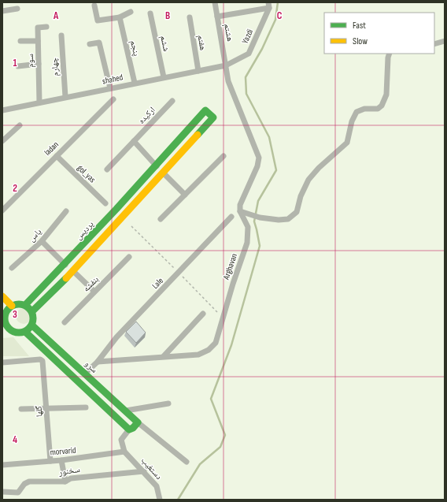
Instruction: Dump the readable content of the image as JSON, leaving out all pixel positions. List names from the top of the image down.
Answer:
{
  "streets": {
    "street": [
      "هشتم",
      "Yazdi",
      "هفتم",
      "ششم",
      "پنجم",
      "سوم",
      "چهارم",
      "shahed",
      "ارکیده",
      "ladan",
      "gol_yas",
      "پردیس",
      "یاس",
      "Arghavan",
      "Lale",
      "بنفشه",
      "سرو",
      "گلها",
      "morvarid",
      "دستغیب",
      "سخنور"
    ]
  },
  "crossings": [
    ["هشتم", "Yazdi"],
    ["هشتم", "shahed"],
    ["Yazdi", "shahed"],
    ["هفتم", "shahed"],
    ["ششم", "shahed"],
    ["پنجم", "shahed"],
    ["سوم", "shahed"],
    ["چهارم", "shahed"],
    ["ladan", "gol_yas"],
    ["پردیس", "سرو"],
    ["Arghavan", "Lale"],
    ["گلها", "morvarid"],
    ["morvarid", "دستغیب"],
    ["دستغیب", "سخنور"]
  ],
  "legend": ["Fast", "Slow"],
  "grid": {
    "columns": ["A", "B", "C"],
    "rows": [
      "1",
      "2",
      "3",
      "4"
    ]
  }
}
